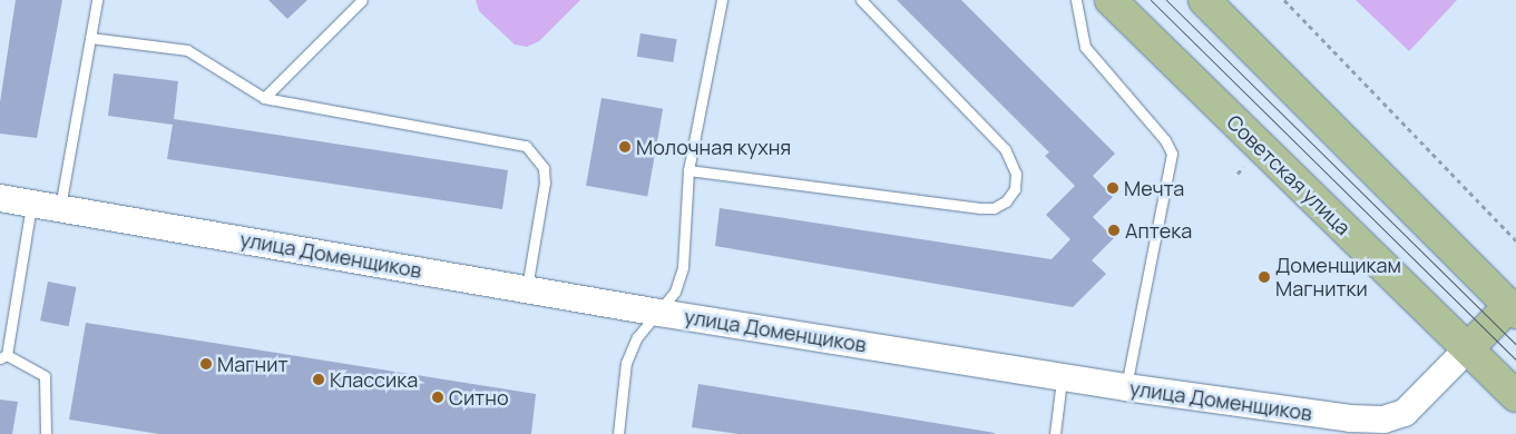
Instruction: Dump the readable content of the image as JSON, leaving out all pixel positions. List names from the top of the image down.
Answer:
{
  "streets": {
    "main road": ["Советская улица", "улица Доменщиков"]
  },
  "crossings": [
    ["Советская улица", "улица Доменщиков"]
  ],
  "places": [
    "Молочная кухня",
    "Мечта",
    "Аптека",
    "Доменщикам Магнитки",
    "Магнит",
    "Классика",
    "Ситно"
  ]
}
